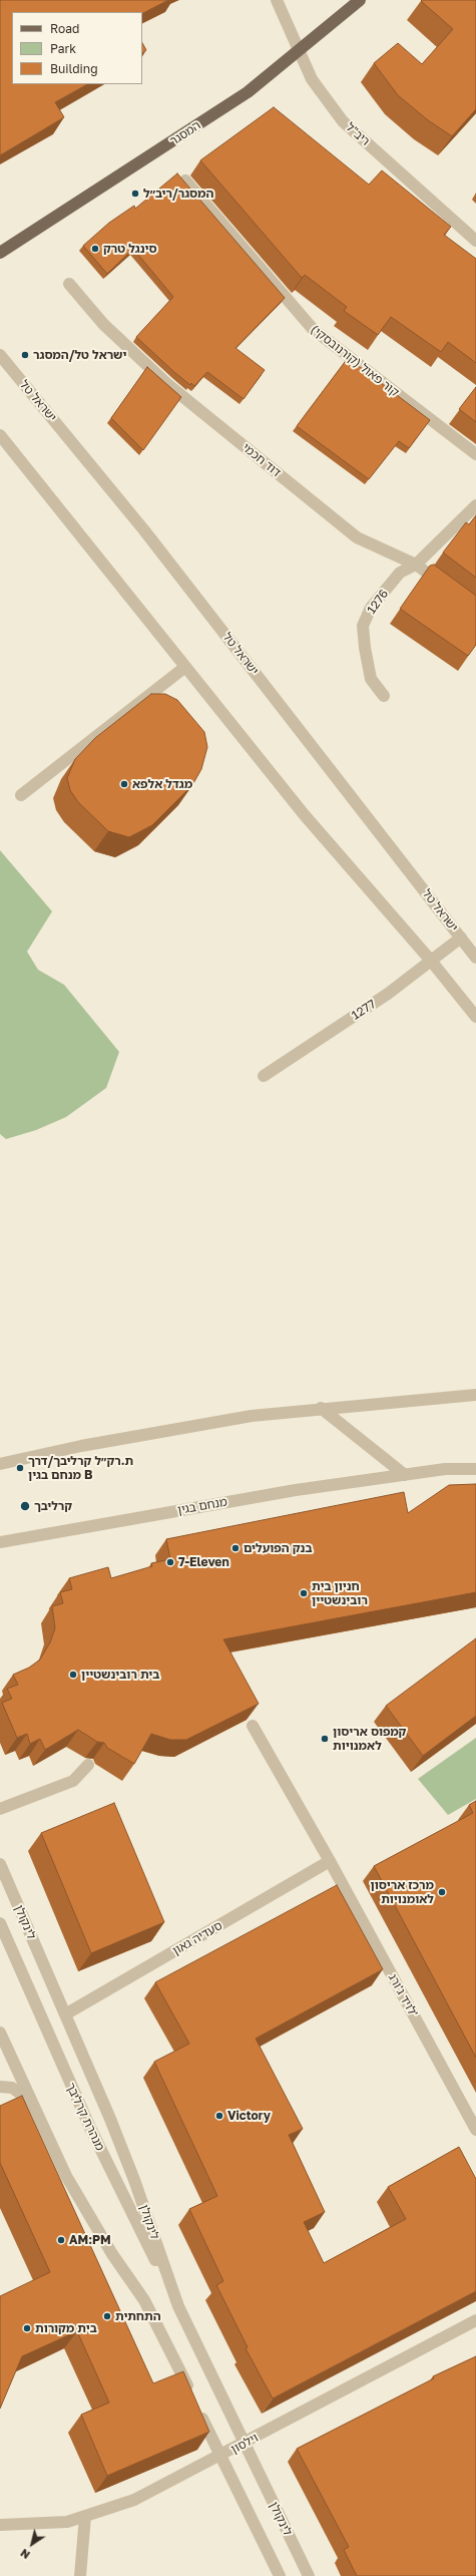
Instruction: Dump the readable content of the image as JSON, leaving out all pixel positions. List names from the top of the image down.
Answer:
{
  "streets": {
    "main road": ["המסגר"],
    "street": [
      "ריב\"ל",
      "קור פאול (קורנובסקי)",
      "ישראל טל",
      "דוד חכמי",
      "1276",
      "1277",
      "מנחם בגין",
      "לינקולן",
      "סעדיה גאון",
      "לויד ג'ורג'",
      "מנהרת קרליבך",
      "וילסון"
    ]
  },
  "crossings": [
    ["המסגר", "ריב\"ל"],
    ["ישראל טל", "1277"],
    ["דוד חכמי", "1276"],
    ["לינקולן", "סעדיה גאון"],
    ["לינקולן", "מנהרת קרליבך"],
    ["לינקולן", "וילסון"],
    ["סעדיה גאון", "לויד ג'ורג'"]
  ],
  "places": [
    "המסגר/ריב״ל",
    "סינגל טרק",
    "ישראל טל/המסגר",
    "מגדל אלפא",
    "ת.רק״ל קרליבך/דרך מנחם בגין B",
    "קרליבך",
    "בנק הפועלים",
    "7-Eleven",
    "חניון בית רובינשטיין",
    "בית רובינשטיין",
    "קמפוס אריסון לאמנויות",
    "מרכז אריסון לאומנויות",
    "Victory",
    "AM:PM",
    "התחתית",
    "בית מקורות"
  ],
  "legend": ["Road", "Park", "Building"],
  "north": "bottom left"
}
